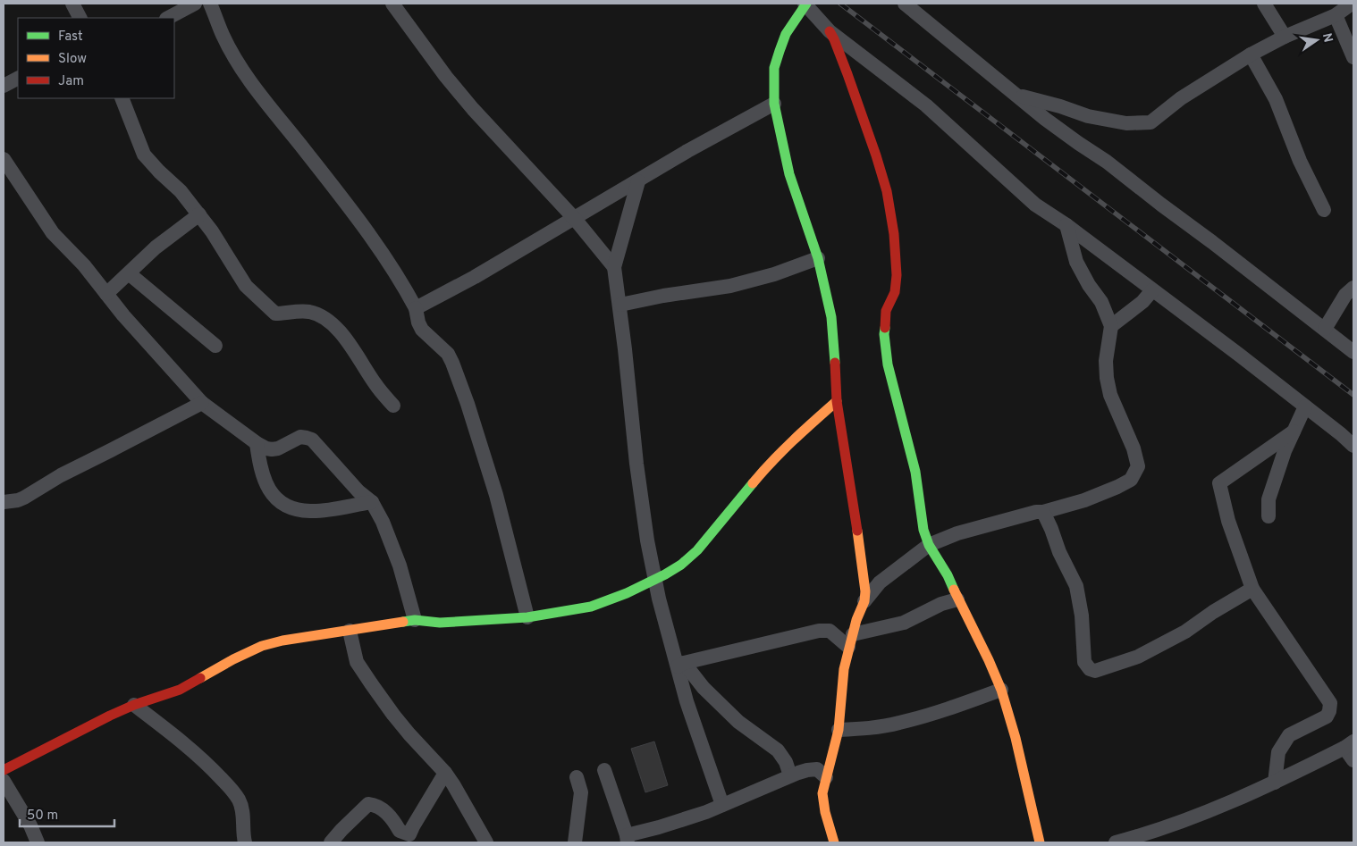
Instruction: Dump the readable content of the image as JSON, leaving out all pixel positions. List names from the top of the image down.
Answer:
{
  "legend": ["Fast", "Slow", "Jam"],
  "scale_bar": "50 m",
  "north": "right"
}
